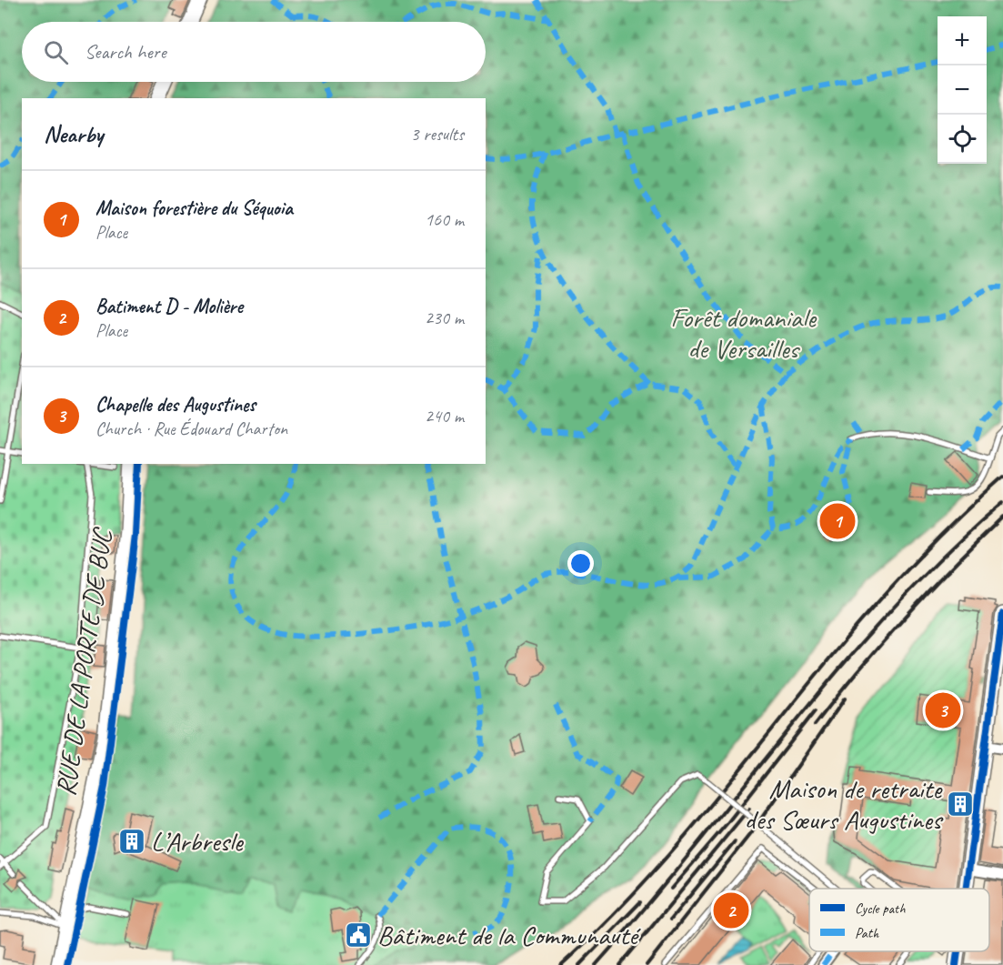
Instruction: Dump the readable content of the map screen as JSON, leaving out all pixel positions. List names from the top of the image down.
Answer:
{
  "streets": {
    "main road": ["RUE DE LA PORTE DE BUC"]
  },
  "parks": ["Forêt domaniale de Versailles"],
  "places": {
    "building": ["Maison de retraite des Sœurs Augustines", "L’Arbresle"],
    "public building": ["Bâtiment de la Communauté"]
  },
  "legend": ["Cycle path", "Path"],
  "page": {
    "map_buttons": ["+", "−"],
    "search": "Search here",
    "heading": ["Nearby", "3 results"],
    "list": [
      {
        "mark": "1",
        "name": "Maison forestière du Séquoia",
        "note": "Place",
        "value": "160 m"
      },
      {
        "mark": "2",
        "name": "Batiment D - Molière",
        "note": "Place",
        "value": "230 m"
      },
      {
        "mark": "3",
        "name": "Chapelle des Augustines",
        "note": "Church · Rue Édouard Charton",
        "value": "240 m"
      }
    ],
    "pins": ["1", "3", "2"]
  }
}
